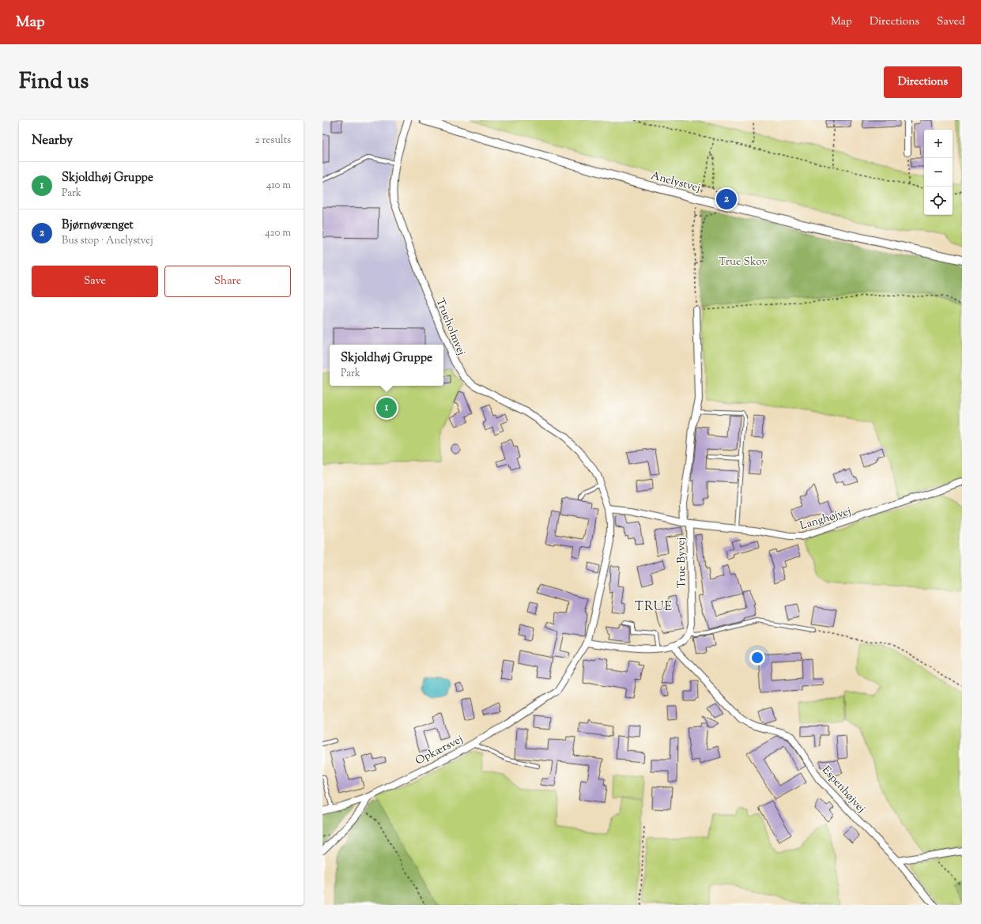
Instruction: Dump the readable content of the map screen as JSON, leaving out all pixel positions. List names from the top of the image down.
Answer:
{
  "streets": {
    "street": [
      "Anelystvej",
      "Trueholmvej",
      "Langhøjvej",
      "True Byvej",
      "Opkærsvej",
      "Espenhøjvej"
    ]
  },
  "crossings": [
    ["Langhøjvej", "True Byvej"]
  ],
  "districts": ["TRUE"],
  "parks": ["True Skov"],
  "page": {
    "header": "Map",
    "nav": ["Map", "Directions", "Saved"],
    "title": "Find us",
    "buttons": [
      "Directions",
      ["Save", "Share"]
    ],
    "heading": ["Nearby", "2 results"],
    "map_buttons": ["+", "−"],
    "list": [
      {
        "mark": "1",
        "name": "Skjoldhøj Gruppe",
        "note": "Park",
        "value": "410 m"
      },
      {
        "mark": "2",
        "name": "Bjørnøvænget",
        "note": "Bus stop · Anelystvej",
        "value": "420 m"
      }
    ],
    "pins": ["2", "1"],
    "popup": ["Skjoldhøj Gruppe", "Park"]
  }
}
